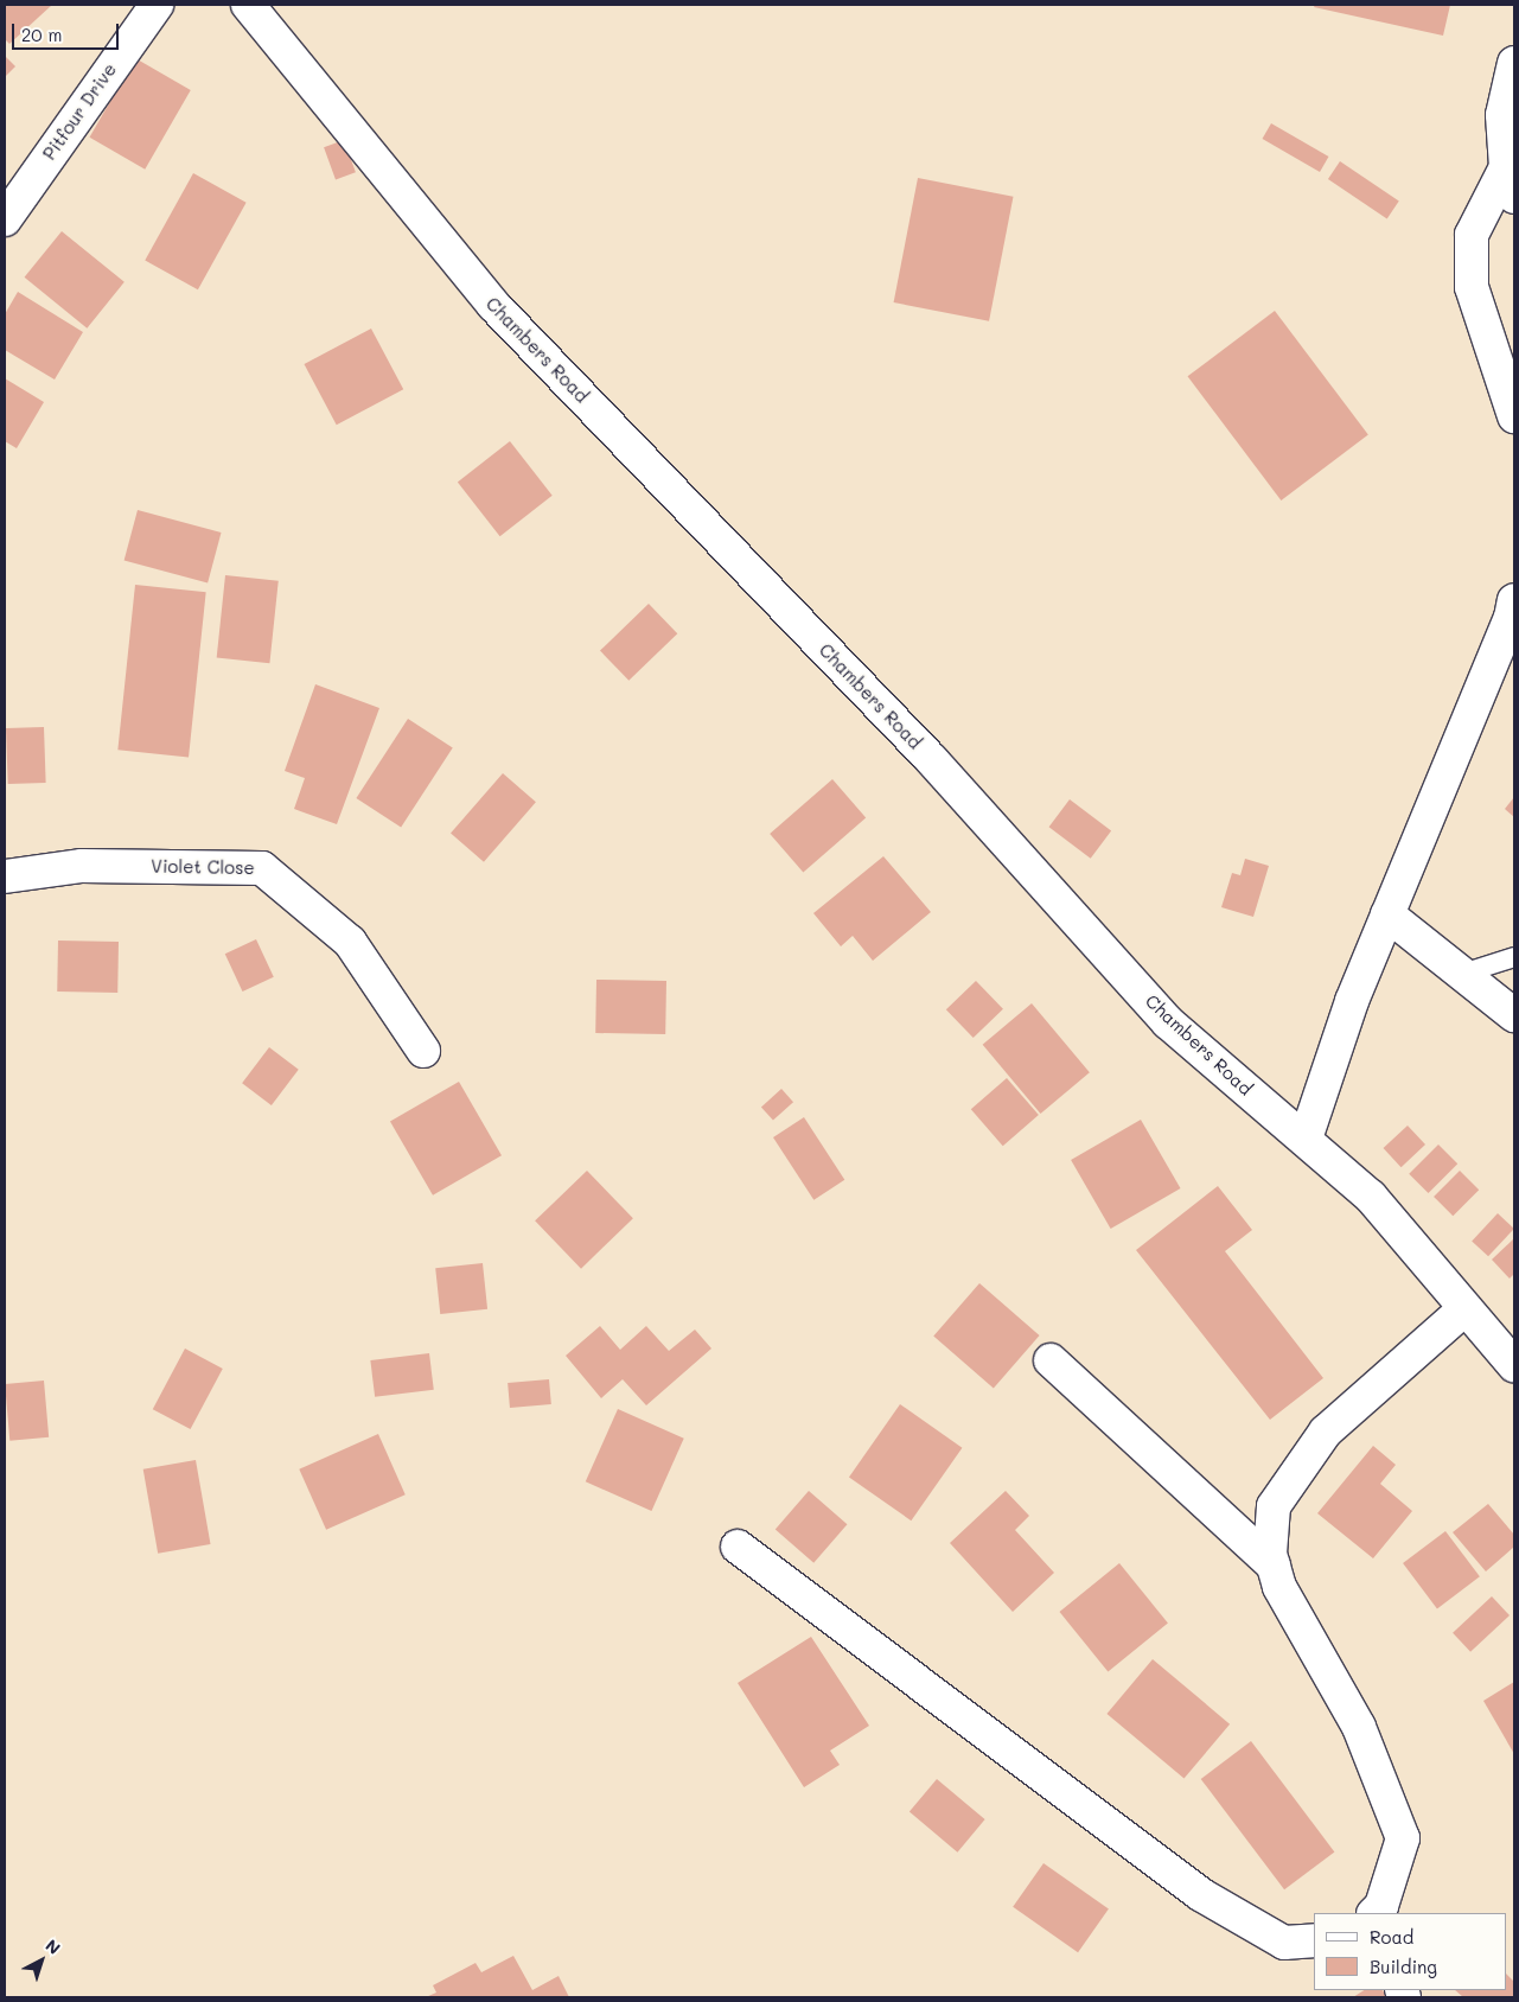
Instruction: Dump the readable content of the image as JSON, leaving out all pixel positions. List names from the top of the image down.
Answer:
{
  "streets": {
    "street": ["Pitfour Drive", "Chambers Road", "Violet Close"]
  },
  "legend": ["Road", "Building"],
  "scale_bar": "20 m",
  "north": "top right"
}
